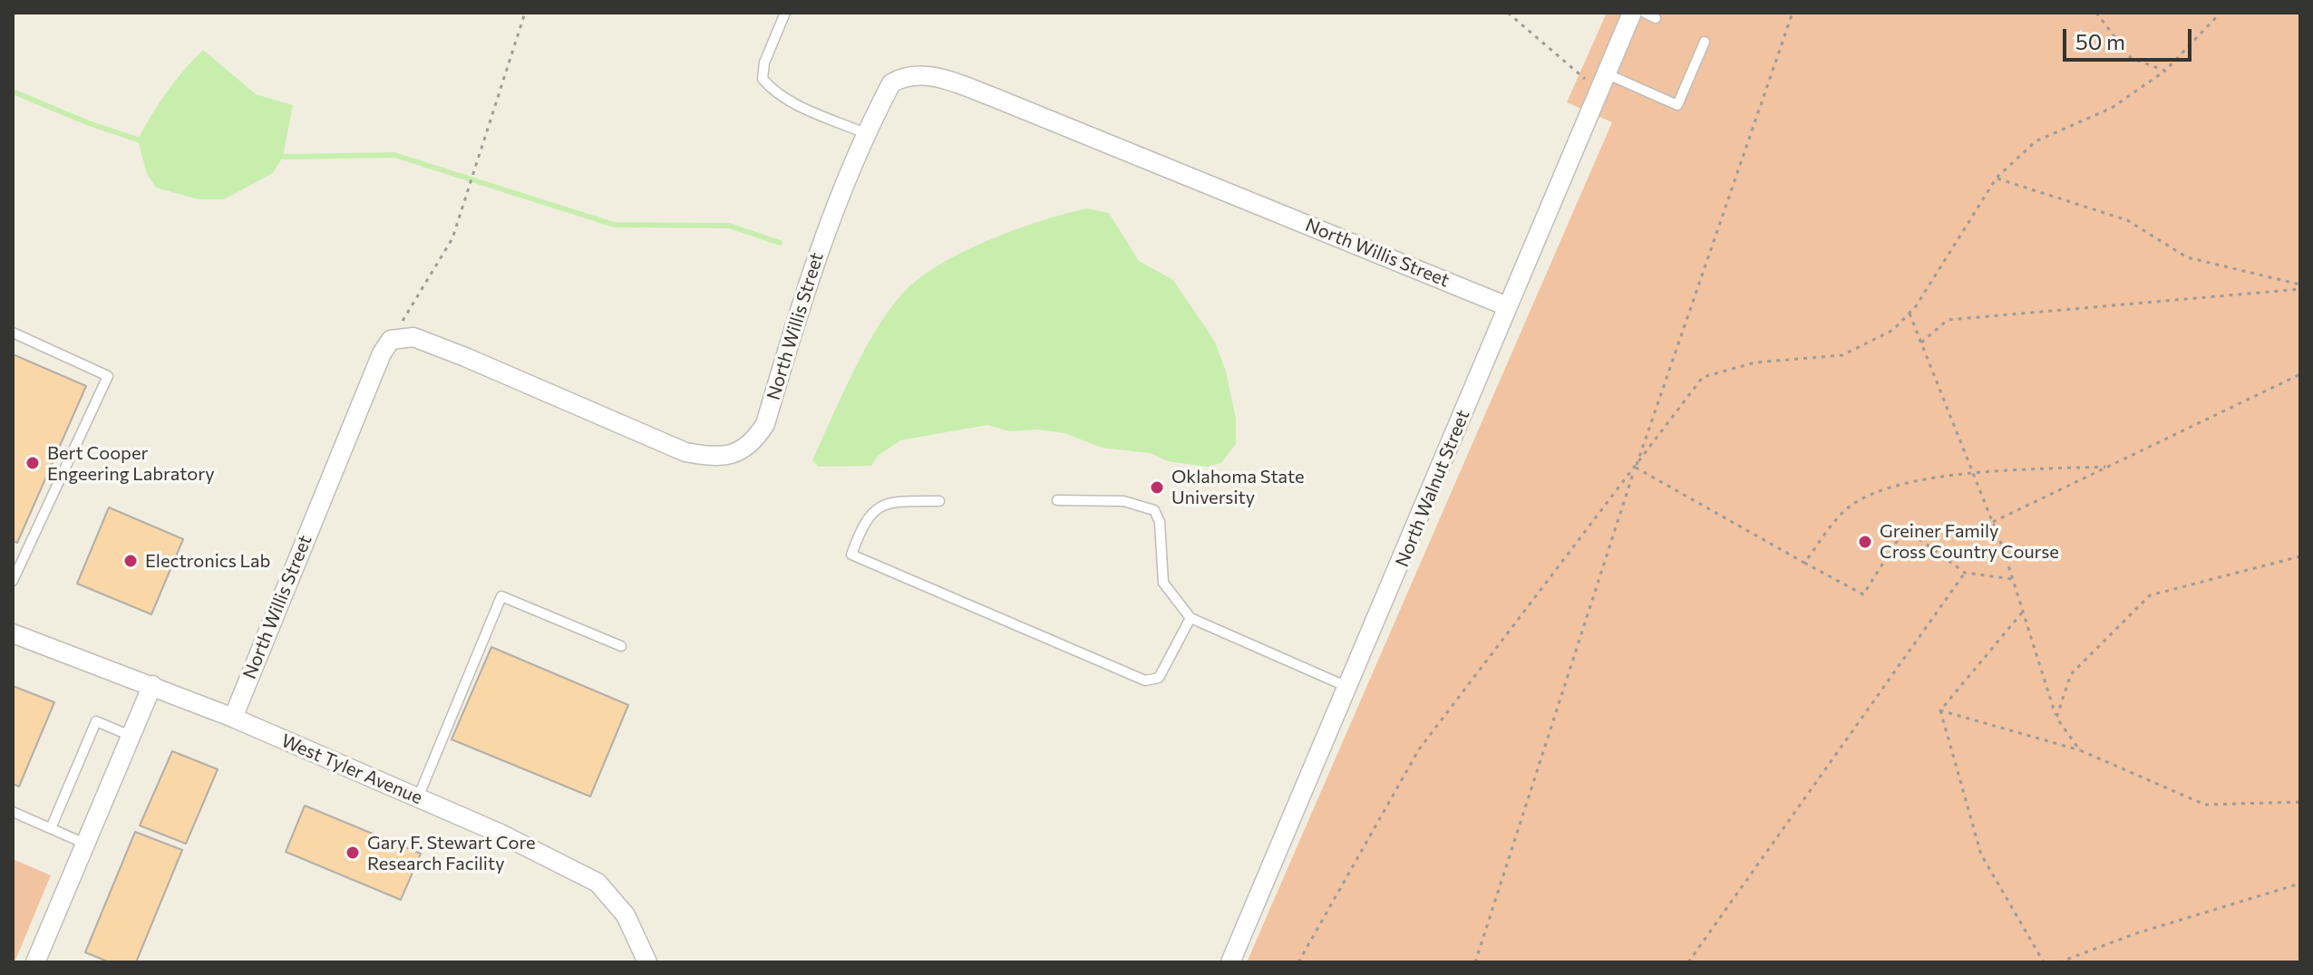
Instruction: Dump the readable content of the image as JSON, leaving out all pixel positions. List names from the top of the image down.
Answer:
{
  "streets": {
    "street": ["North Willis Street", "North Walnut Street", "West Tyler Avenue"]
  },
  "crossings": [
    ["North Willis Street", "North Walnut Street"],
    ["North Willis Street", "West Tyler Avenue"]
  ],
  "places": [
    "Bert Cooper Engeering Labratory",
    "Oklahoma State University",
    "Greiner Family Cross Country Course",
    "Electronics Lab",
    "Gary F. Stewart Core Research Facility"
  ],
  "scale_bar": "50 m"
}
